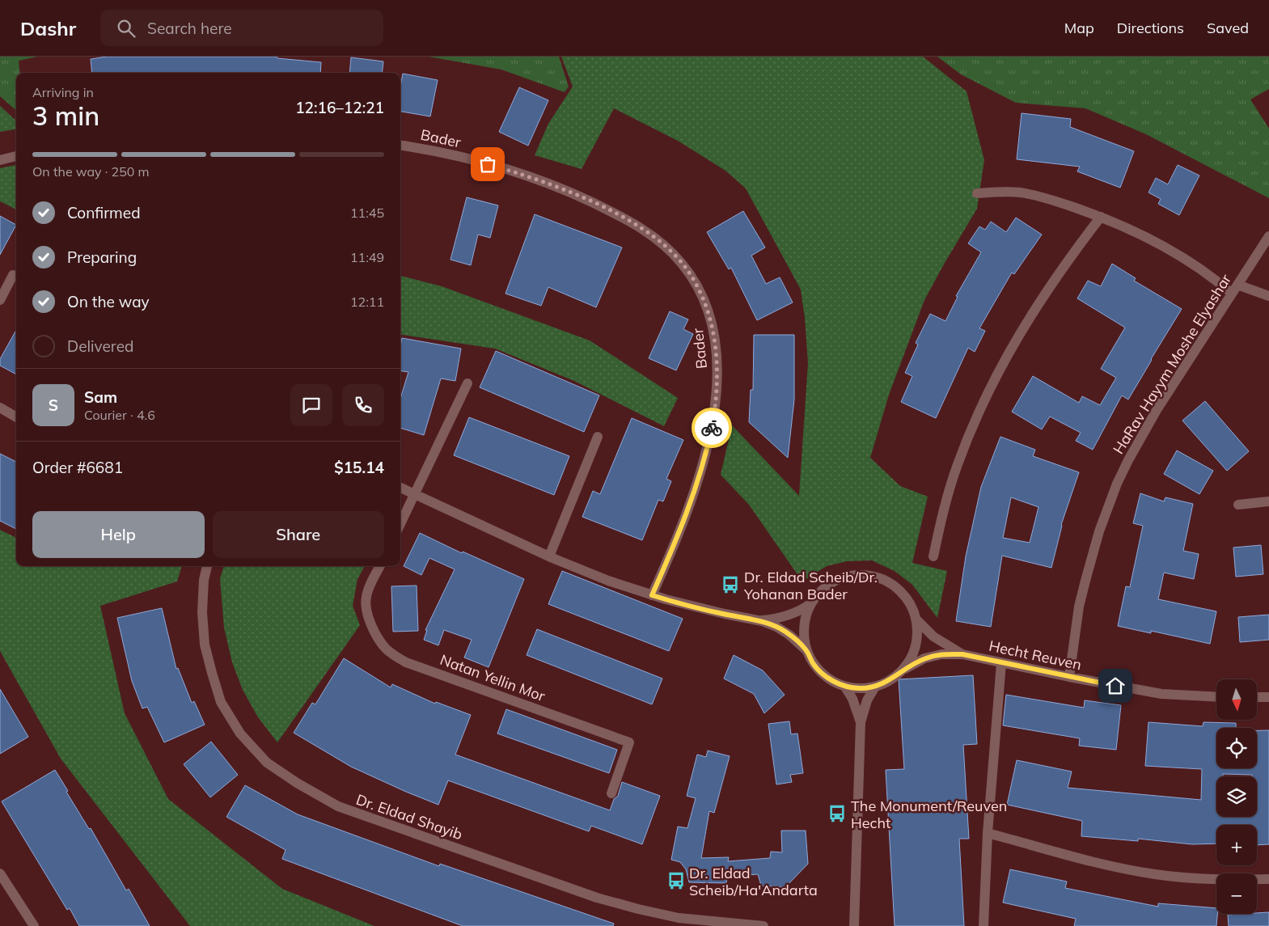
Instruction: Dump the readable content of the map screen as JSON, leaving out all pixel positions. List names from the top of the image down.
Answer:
{
  "streets": {
    "street": [
      "Bader",
      "HaRav Hayym Moshe Elyashar",
      "Hecht Reuven",
      "Natan Yellin Mor",
      "Dr. Eldad Shayib"
    ]
  },
  "crossings": [
    ["HaRav Hayym Moshe Elyashar", "Hecht Reuven"]
  ],
  "places": {
    "bus stop": ["Dr. Eldad Scheib/Dr. Yohanan Bader", "The Monument/Reuven Hecht", "Dr. Eldad Scheib/Ha'Andarta"]
  },
  "north": "bottom",
  "page": {
    "header": "Dashr",
    "search": "Search here",
    "nav": ["Map", "Directions", "Saved"],
    "heading": ["3 min", "Arriving in", "12:16–12:21"],
    "panel": [
      "Sam",
      "Courier · 4.6",
      "Order #6681",
      "$15.14"
    ],
    "bar": "On the way · 250 m",
    "list": [
      ["Confirmed", "11:45"],
      ["Preparing", "11:49"],
      ["On the way", "12:11"],
      "Delivered"
    ],
    "round": "S",
    "buttons": ["Help", "Share"],
    "map_buttons": ["+", "−"]
  }
}
